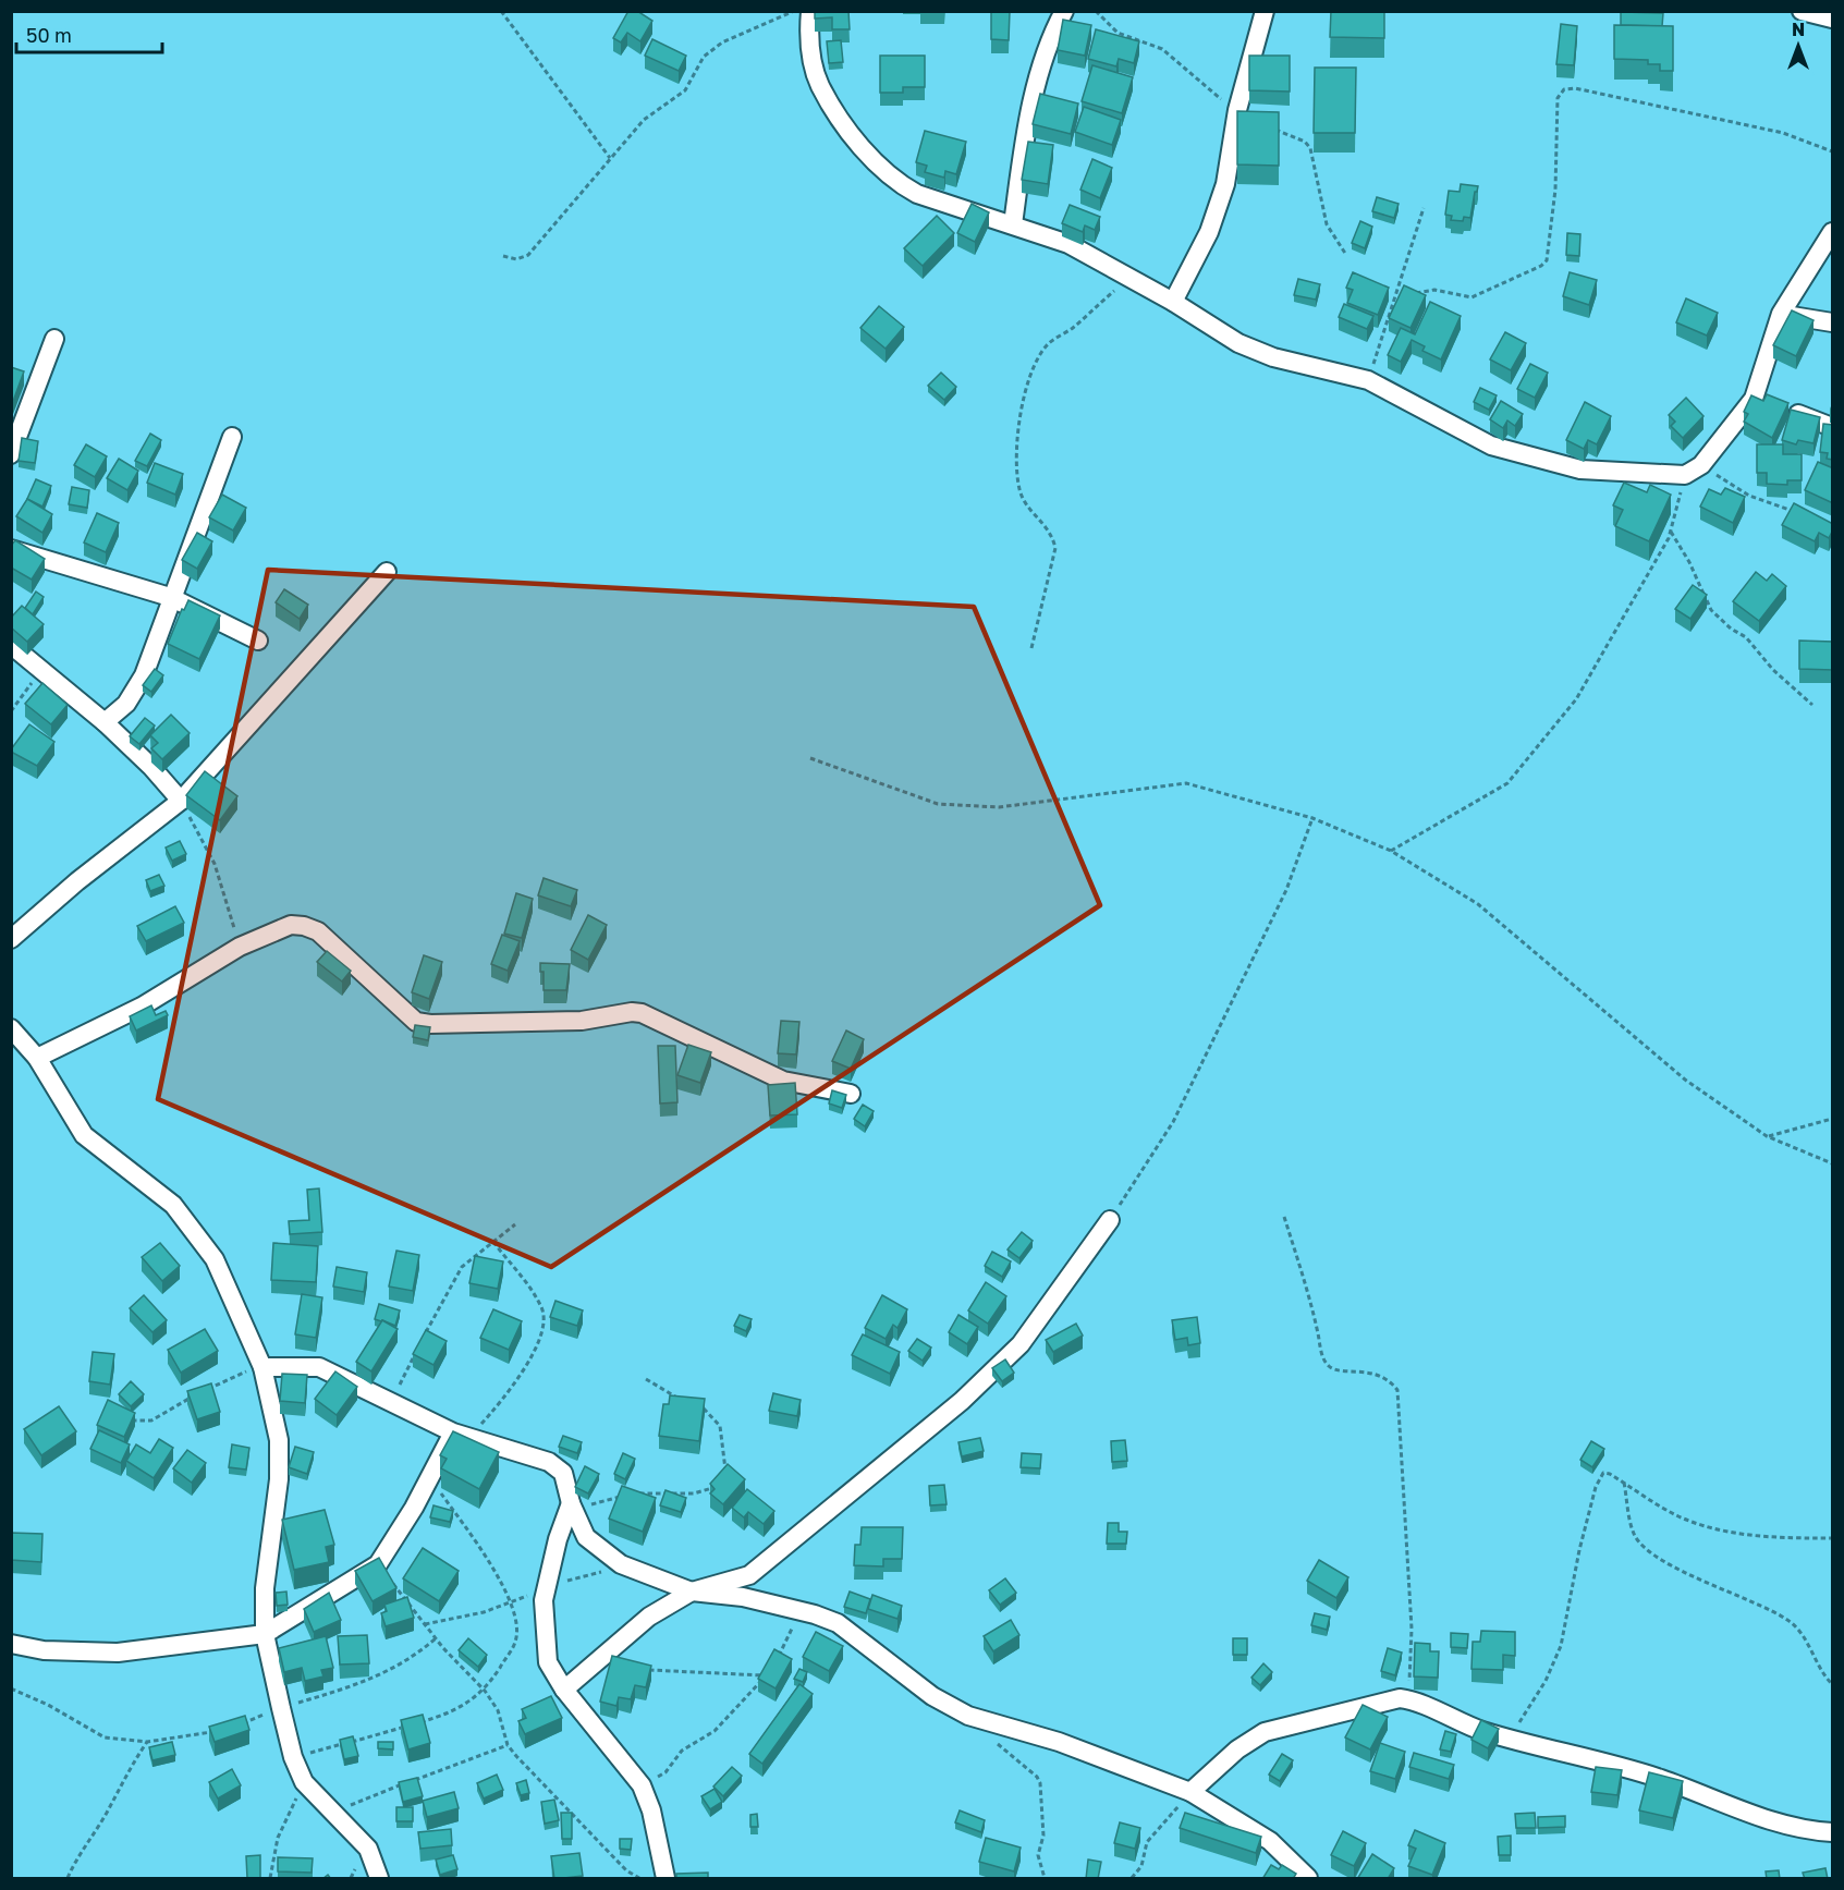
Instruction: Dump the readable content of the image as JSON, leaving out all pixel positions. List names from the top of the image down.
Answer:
{
  "scale_bar": "50 m",
  "north": "top"
}
